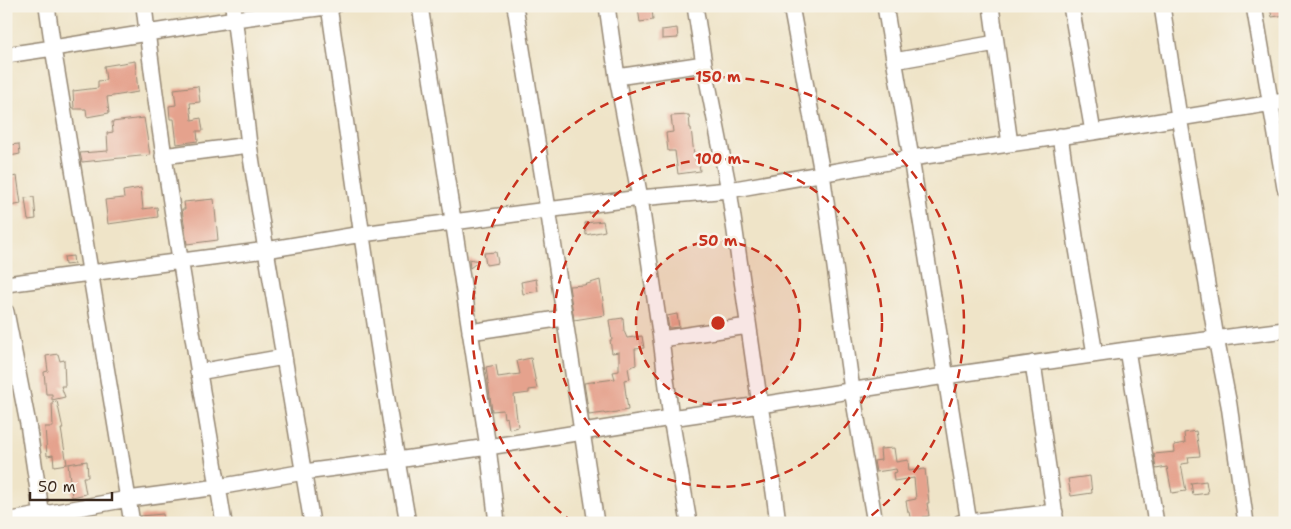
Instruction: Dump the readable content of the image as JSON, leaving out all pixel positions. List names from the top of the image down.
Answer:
{
  "scale_bar": "50 m",
  "rings": ["150 m", "100 m", "50 m"]
}
